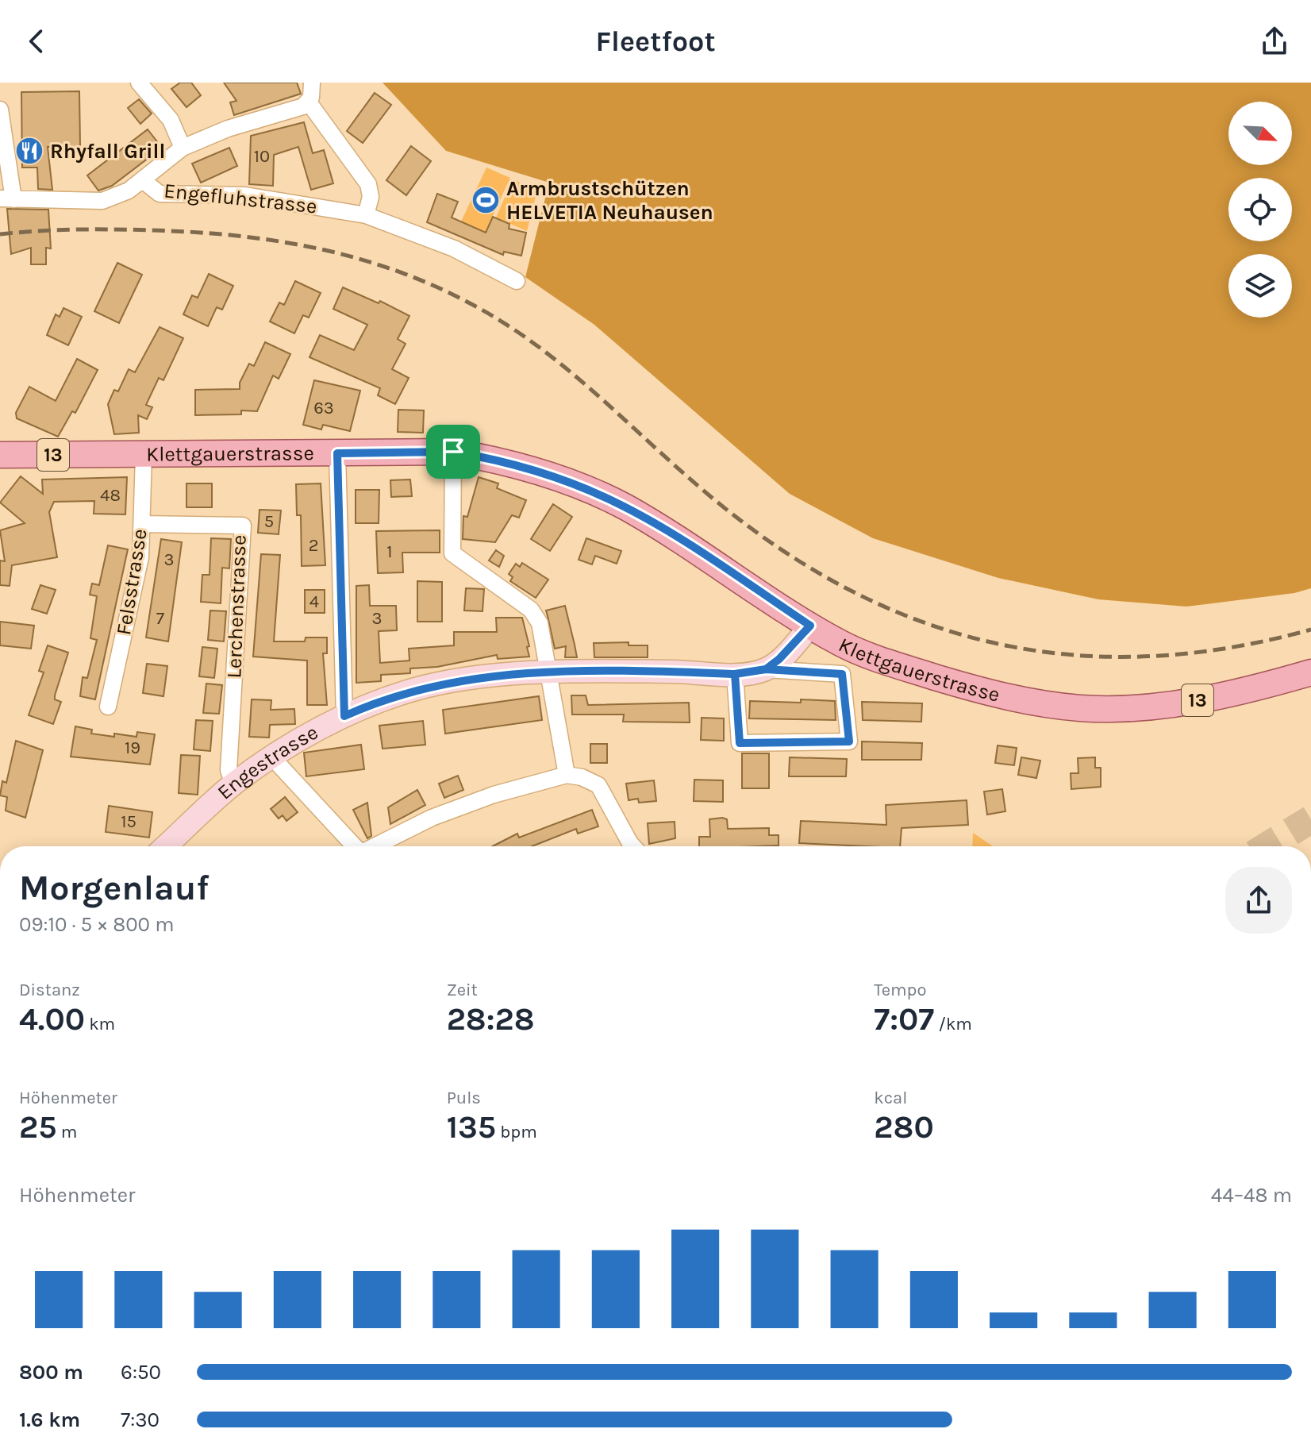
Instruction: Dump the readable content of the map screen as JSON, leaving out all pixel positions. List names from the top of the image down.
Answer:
{
  "streets": {
    "main road": ["Klettgauerstrasse", "13"],
    "street": [
      "Engefluhstrasse",
      "Felsstrasse",
      "Lerchenstrasse",
      "Engestrasse"
    ]
  },
  "crossings": [
    ["Klettgauerstrasse", "Felsstrasse"],
    ["Felsstrasse", "Lerchenstrasse"],
    ["Lerchenstrasse", "Engestrasse"]
  ],
  "places": {
    "restaurant": ["Rhyfall Grill"],
    "sports": ["Armbrustschützen HELVETIA Neuhausen"]
  },
  "house_numbers": [
    "10",
    "63",
    "48",
    "5",
    "2",
    "1",
    "3",
    "4",
    "7",
    "3",
    "19",
    "15"
  ],
  "north": "bottom right",
  "page": {
    "header": "Fleetfoot",
    "heading": ["Morgenlauf", "09:10 · 5 × 800 m"],
    "stats": [
      ["Distanz", "4.00 km"],
      ["Zeit", "28:28"],
      ["Tempo", "7:07 /km"],
      ["Höhenmeter", "25 m"],
      ["Puls", "135 bpm"],
      ["kcal", "280"]
    ],
    "chart": ["Höhenmeter", "44–48 m"],
    "list": [
      {
        "name": "800 m",
        "note": "6:50"
      },
      {
        "name": "1.6 km",
        "note": "7:30"
      }
    ]
  }
}
